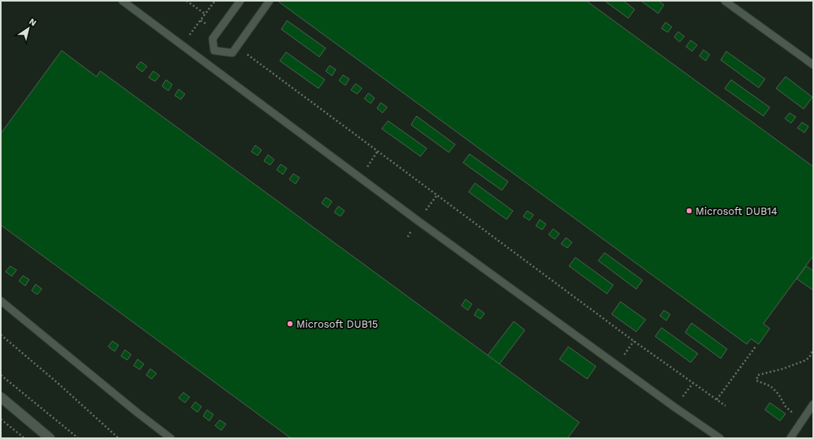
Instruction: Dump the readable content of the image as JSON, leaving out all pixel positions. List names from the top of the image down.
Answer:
{
  "places": ["Microsoft DUB14", "Microsoft DUB15"],
  "north": "top right"
}
